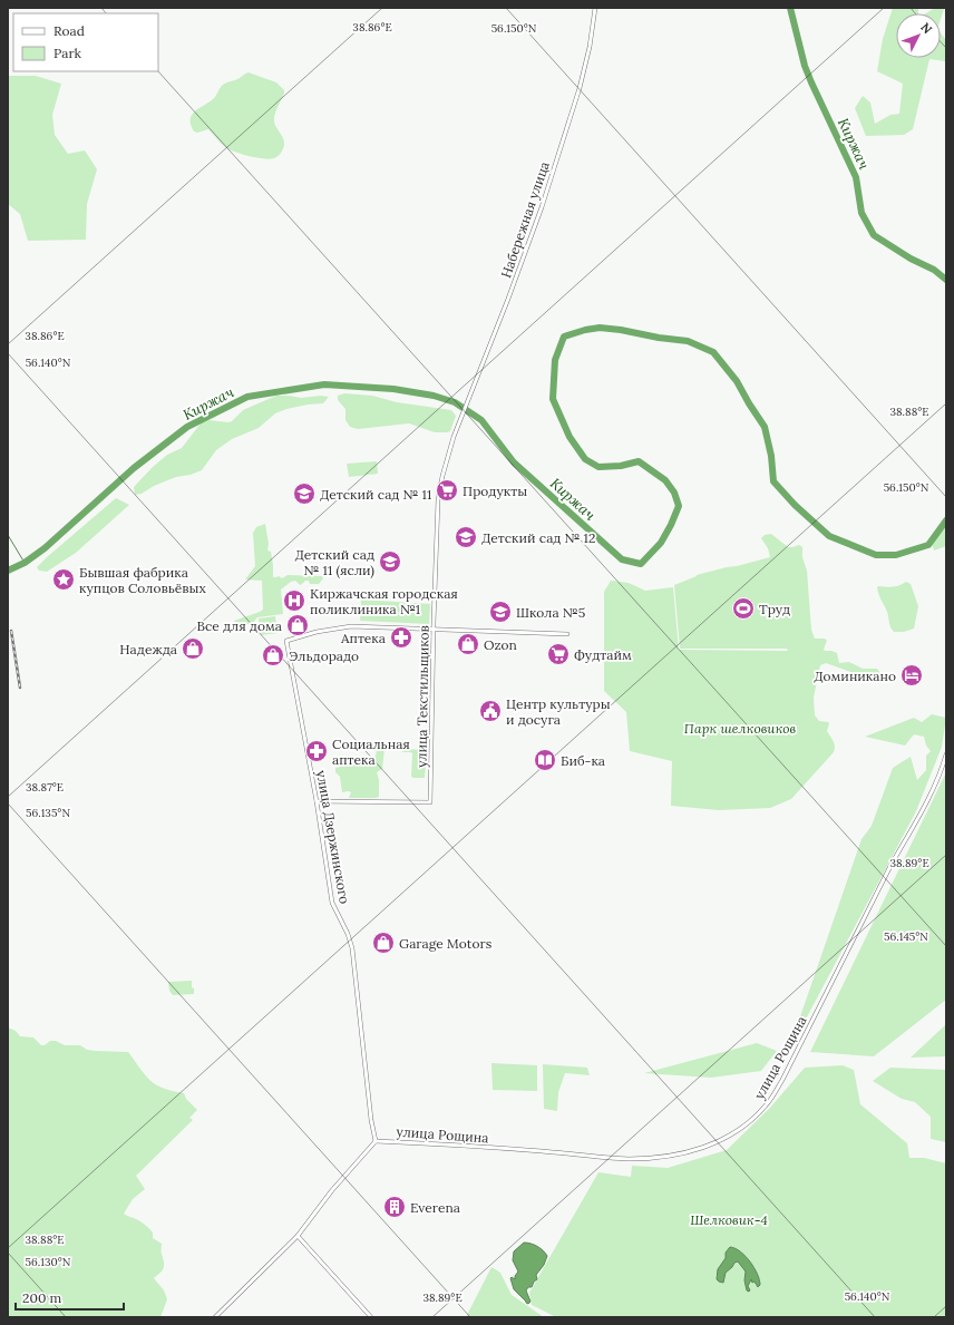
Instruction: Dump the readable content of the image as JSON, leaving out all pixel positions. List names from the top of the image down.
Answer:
{
  "streets": {
    "street": [
      "Набережная улица",
      "улица Текстильщиков",
      "улица Дзержинского",
      "улица Рощина"
    ]
  },
  "crossings": [
    ["Набережная улица", "улица Текстильщиков"],
    ["улица Текстильщиков", "улица Дзержинского"],
    ["улица Дзержинского", "улица Рощина"]
  ],
  "water": ["Киржач"],
  "parks": ["Парк шелковиков", "Шелковик-4"],
  "places": {
    "supermarket": ["Продукты", "Фудтайм"],
    "school or university": [
      "Детский сад № 11",
      "Детский сад № 12",
      "Детский сад № 11 (ясли)",
      "Школа №5"
    ],
    "place": ["Бывшая фабрика купцов Соловьёвых"],
    "hospital": ["Киржачская городская поликлиника №1"],
    "sports": ["Труд"],
    "shop": [
      "Все для дома",
      "Ozon",
      "Надежда",
      "Эльдорадо",
      "Garage Motors"
    ],
    "pharmacy": ["Аптека", "Социальная аптека"],
    "hotel": ["Доминикано"],
    "public building": ["Центр культуры и досуга"],
    "library": ["Биб-ка"],
    "building": ["Everena"]
  },
  "legend": ["Road", "Park"],
  "scale_bar": "200 m",
  "north": "top right",
  "coordinates": [
    "38.86°E",
    "56.150°N",
    "56.140°N",
    "38.88°E",
    "38.87°E",
    "56.135°N",
    "38.89°E",
    "56.145°N",
    "56.130°N"
  ]
}
